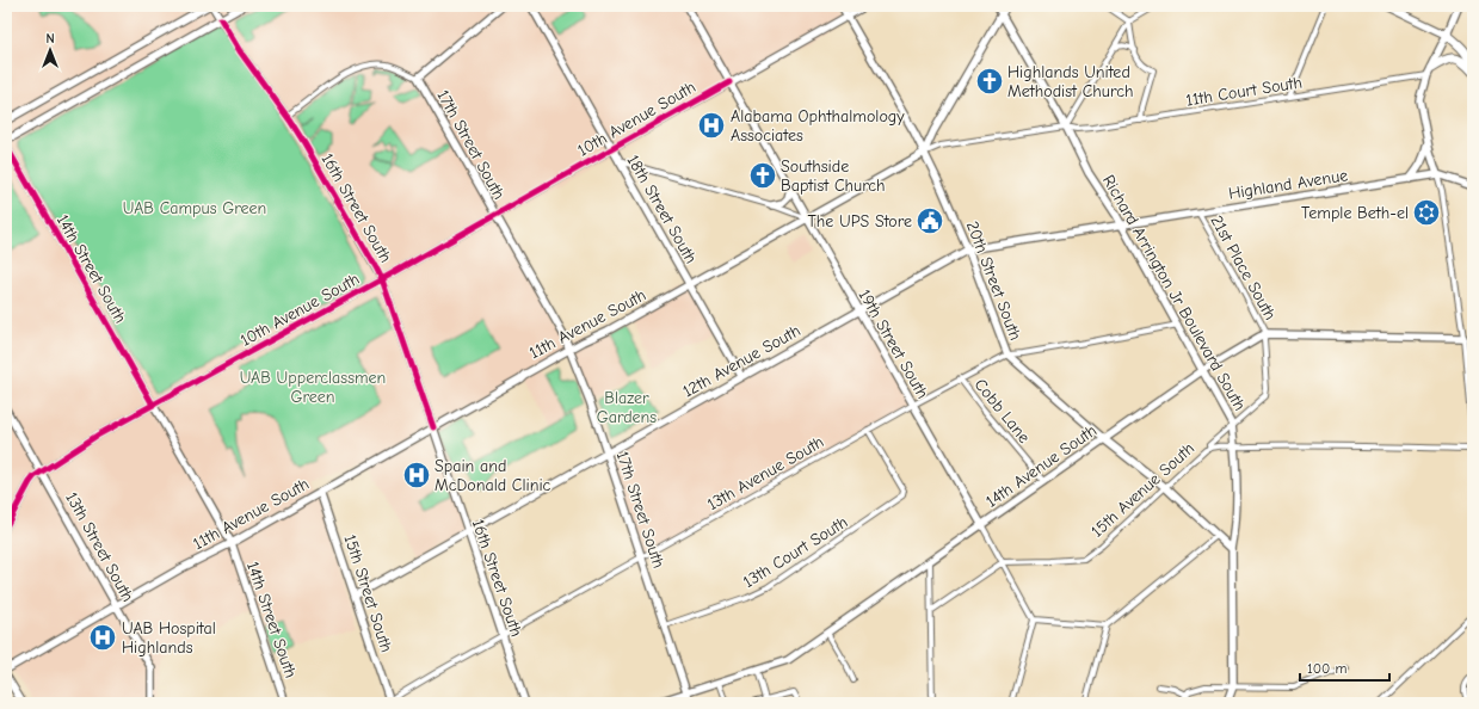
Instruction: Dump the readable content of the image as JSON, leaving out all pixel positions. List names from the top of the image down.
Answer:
{
  "streets": {
    "street": [
      "11th Court South",
      "10th Avenue South",
      "17th Street South",
      "Highland Avenue",
      "16th Street South",
      "18th Street South",
      "21st Place South",
      "14th Street South",
      "20th Street South",
      "Richard Arrington Jr Boulevard South",
      "11th Avenue South",
      "19th Street South",
      "12th Avenue South",
      "Cobb Lane",
      "14th Avenue South",
      "13th Avenue South",
      "15th Avenue South",
      "13th Street South",
      "13th Court South",
      "15th Street South"
    ]
  },
  "crossings": [
    ["11th Court South", "Richard Arrington Jr Boulevard South"],
    ["11th Court South", "11th Avenue South"],
    ["10th Avenue South", "17th Street South"],
    ["10th Avenue South", "16th Street South"],
    ["10th Avenue South", "18th Street South"],
    ["10th Avenue South", "14th Street South"],
    ["10th Avenue South", "20th Street South"],
    ["10th Avenue South", "19th Street South"],
    ["10th Avenue South", "13th Street South"],
    ["17th Street South", "11th Avenue South"],
    ["17th Street South", "12th Avenue South"],
    ["17th Street South", "14th Avenue South"],
    ["17th Street South", "13th Avenue South"],
    ["17th Street South", "13th Court South"],
    ["Highland Avenue", "21st Place South"],
    ["Highland Avenue", "20th Street South"],
    ["Highland Avenue", "Richard Arrington Jr Boulevard South"],
    ["Highland Avenue", "12th Avenue South"],
    ["16th Street South", "11th Avenue South"],
    ["16th Street South", "12th Avenue South"],
    ["16th Street South", "13th Avenue South"],
    ["18th Street South", "11th Avenue South"],
    ["18th Street South", "12th Avenue South"],
    ["21st Place South", "Richard Arrington Jr Boulevard South"],
    ["21st Place South", "14th Avenue South"],
    ["21st Place South", "15th Avenue South"],
    ["14th Street South", "11th Avenue South"],
    ["20th Street South", "Richard Arrington Jr Boulevard South"],
    ["20th Street South", "11th Avenue South"],
    ["20th Street South", "12th Avenue South"],
    ["20th Street South", "14th Avenue South"],
    ["20th Street South", "13th Avenue South"],
    ["20th Street South", "15th Avenue South"],
    ["Richard Arrington Jr Boulevard South", "11th Avenue South"],
    ["Richard Arrington Jr Boulevard South", "14th Avenue South"],
    ["Richard Arrington Jr Boulevard South", "13th Avenue South"],
    ["Richard Arrington Jr Boulevard South", "15th Avenue South"],
    ["11th Avenue South", "19th Street South"],
    ["11th Avenue South", "13th Street South"],
    ["11th Avenue South", "15th Street South"],
    ["19th Street South", "12th Avenue South"],
    ["19th Street South", "14th Avenue South"],
    ["19th Street South", "13th Avenue South"],
    ["19th Street South", "15th Avenue South"],
    ["12th Avenue South", "15th Street South"],
    ["Cobb Lane", "14th Avenue South"],
    ["Cobb Lane", "13th Avenue South"],
    ["13th Avenue South", "13th Court South"],
    ["13th Avenue South", "15th Street South"]
  ],
  "parks": ["UAB Campus Green", "UAB Upperclassmen Green", "Blazer Gardens"],
  "places": {
    "church": ["Highlands United Methodist Church", "Southside Baptist Church"],
    "hospital": ["Alabama Ophthalmology Associates", "Spain and McDonald Clinic", "UAB Hospital Highlands"],
    "synagogue": ["Temple Beth-el"],
    "public building": ["The UPS Store"]
  },
  "scale_bar": "100 m",
  "north": "top"
}
